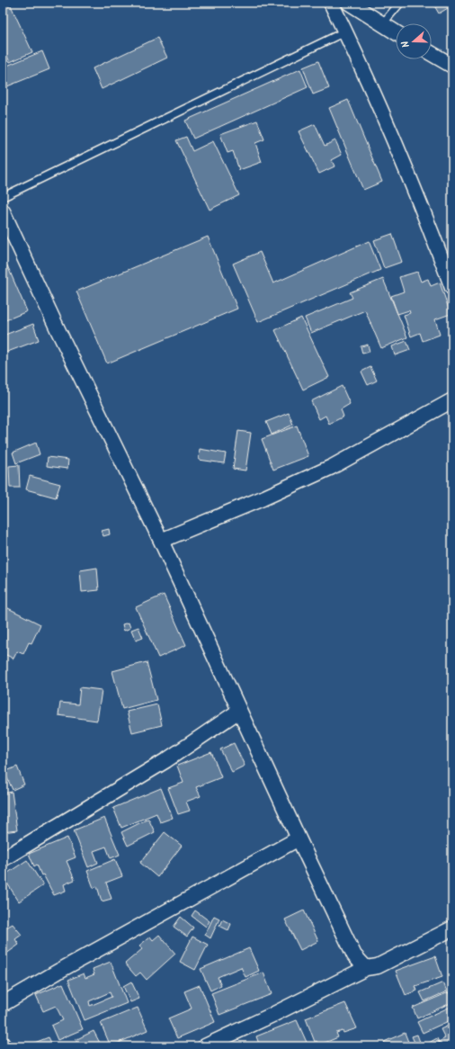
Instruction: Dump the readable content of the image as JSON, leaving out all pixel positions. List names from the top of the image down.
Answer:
{
  "north": "left"
}
